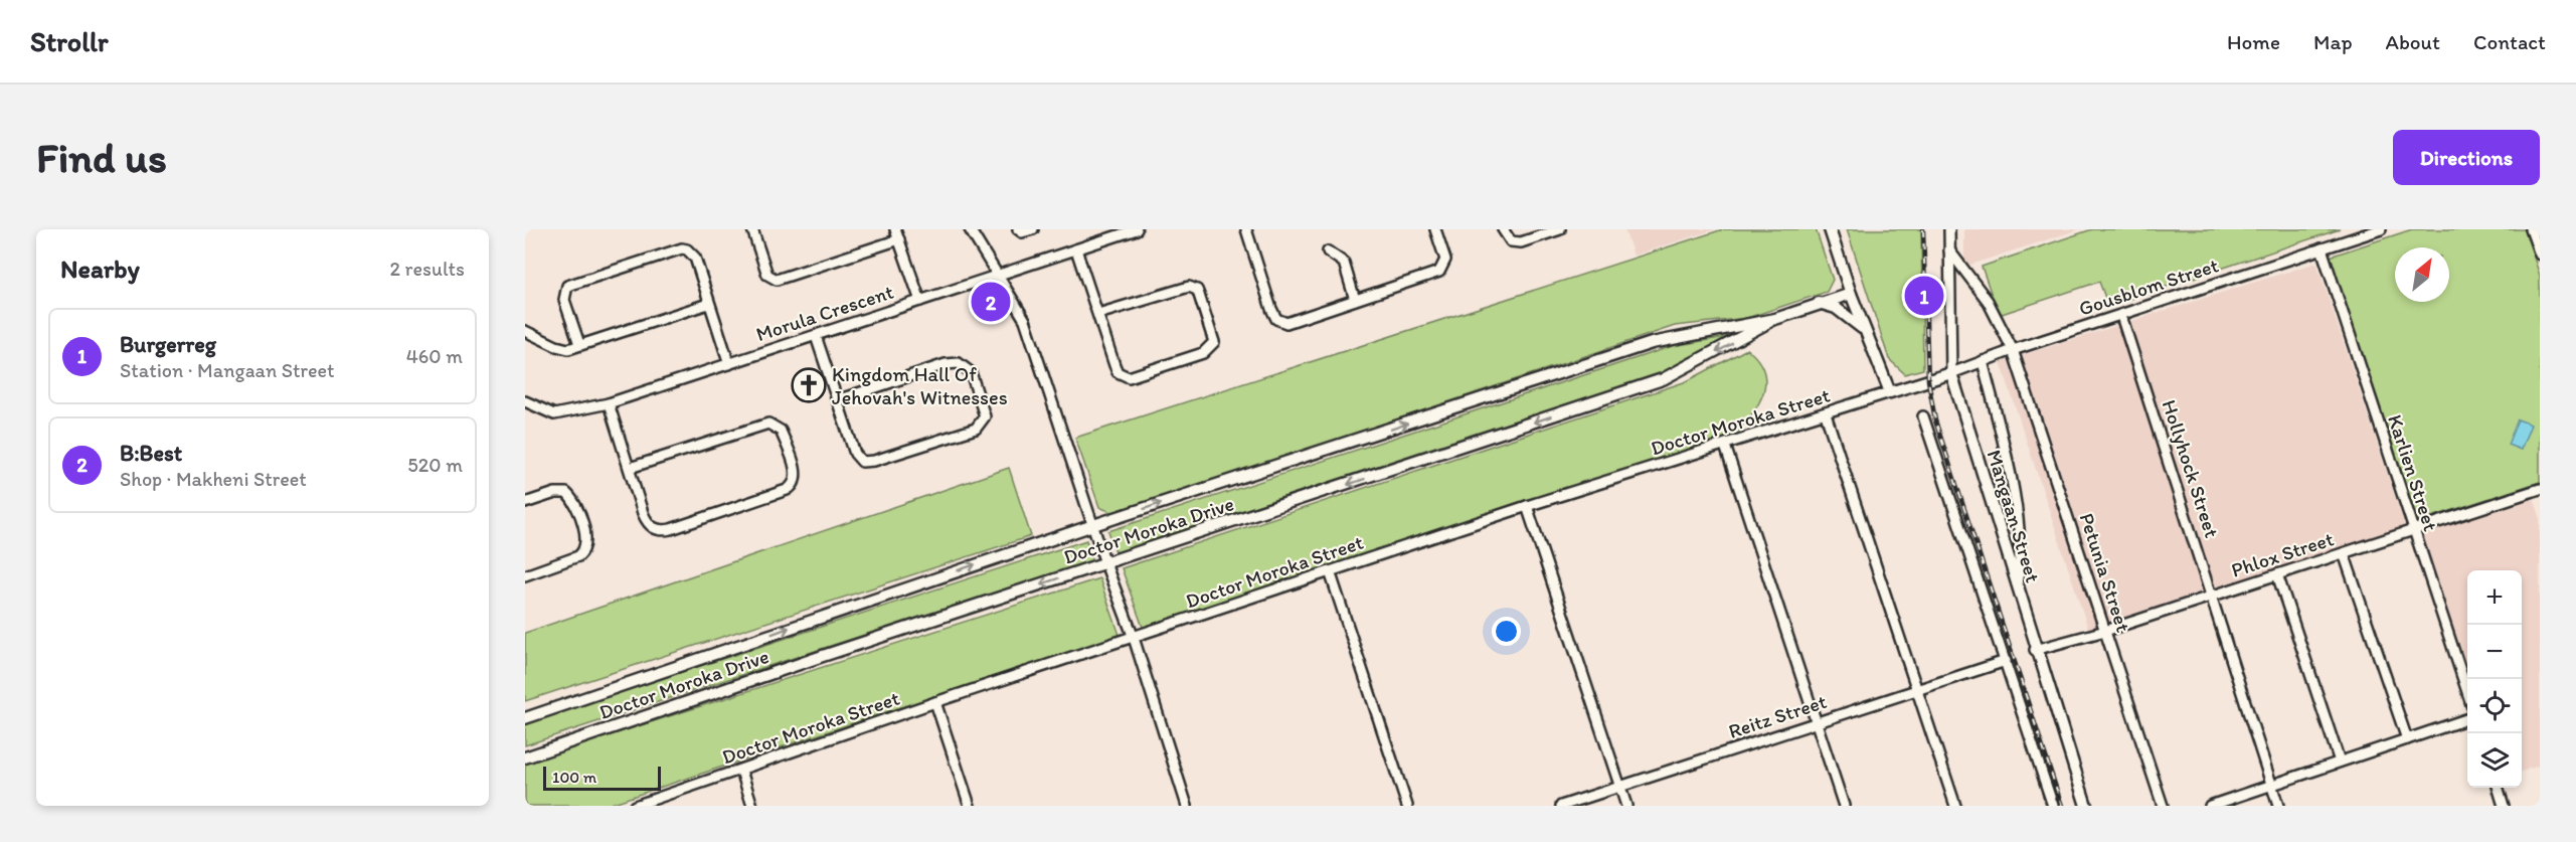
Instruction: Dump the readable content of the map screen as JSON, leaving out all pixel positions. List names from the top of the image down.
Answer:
{
  "streets": {
    "street": [
      "Gousblom Street",
      "Morula Crescent",
      "Doctor Moroka Street",
      "Hollyhock Street",
      "Karlien Street",
      "Mangaan Street",
      "Doctor Moroka Drive",
      "Phlox Street",
      "Petunia Street",
      "Reitz Street"
    ]
  },
  "crossings": [
    ["Gousblom Street", "Doctor Moroka Street"],
    ["Gousblom Street", "Hollyhock Street"],
    ["Gousblom Street", "Karlien Street"],
    ["Gousblom Street", "Mangaan Street"],
    ["Gousblom Street", "Petunia Street"],
    ["Hollyhock Street", "Phlox Street"],
    ["Karlien Street", "Phlox Street"],
    ["Mangaan Street", "Phlox Street"],
    ["Mangaan Street", "Petunia Street"],
    ["Phlox Street", "Petunia Street"]
  ],
  "places": {
    "church": ["Kingdom Hall Of Jehovah's Witnesses"]
  },
  "scale_bar": "100 m",
  "north": "top right",
  "page": {
    "header": "Strollr",
    "nav": [
      "Home",
      "Map",
      "About",
      "Contact"
    ],
    "buttons": "Directions",
    "title": "Find us",
    "heading": ["Nearby", "2 results"],
    "pins": ["1", "2"],
    "list": [
      {
        "mark": "1",
        "name": "Burgerreg",
        "note": "Station · Mangaan Street",
        "value": "460 m"
      },
      {
        "mark": "2",
        "name": "B:Best",
        "note": "Shop · Makheni Street",
        "value": "520 m"
      }
    ],
    "map_buttons": ["+", "−"],
    "scale": "100 m"
  }
}
